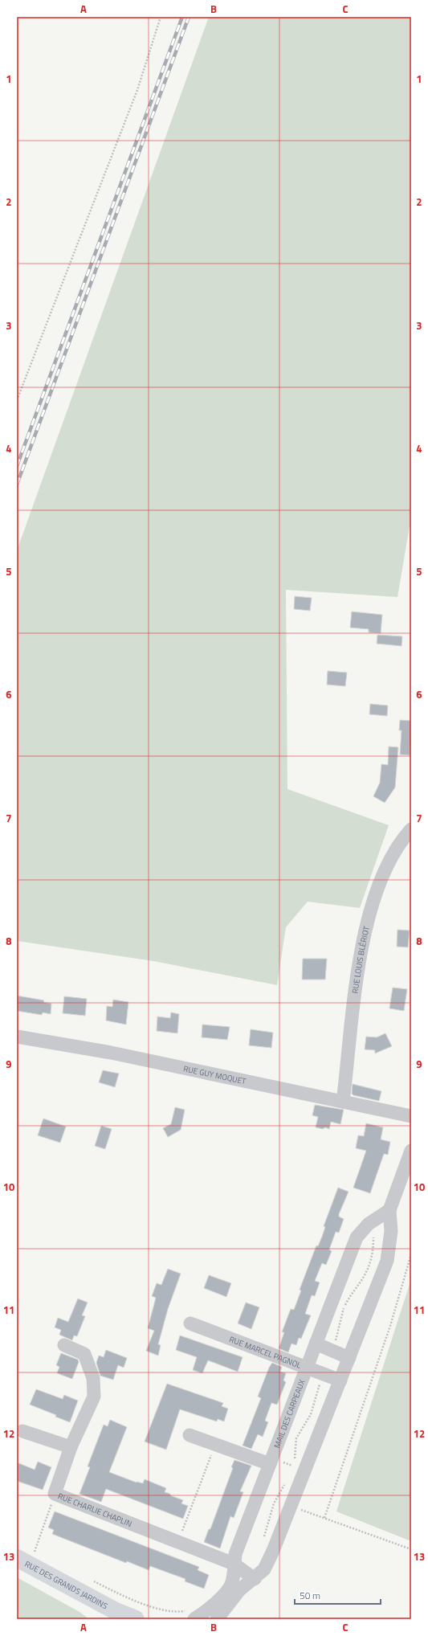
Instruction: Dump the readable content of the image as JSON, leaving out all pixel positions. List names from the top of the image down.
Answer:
{
  "streets": {
    "main road": ["RUE DES GRANDS JARDINS"],
    "street": [
      "RUE LOUIS BLÉRIOT",
      "RUE GUY MOQUET",
      "RUE MARCEL PAGNOL",
      "MAIL DES CARPEAUX",
      "RUE CHARLIE CHAPLIN"
    ]
  },
  "crossings": [
    ["RUE LOUIS BLÉRIOT", "RUE GUY MOQUET"],
    ["RUE MARCEL PAGNOL", "MAIL DES CARPEAUX"],
    ["MAIL DES CARPEAUX", "RUE CHARLIE CHAPLIN"]
  ],
  "scale_bar": "50 m",
  "grid": {
    "columns": ["A", "B", "C"],
    "rows": [
      "1",
      "2",
      "3",
      "4",
      "5",
      "6",
      "7",
      "8",
      "9",
      "10",
      "11",
      "12",
      "13"
    ]
  }
}
